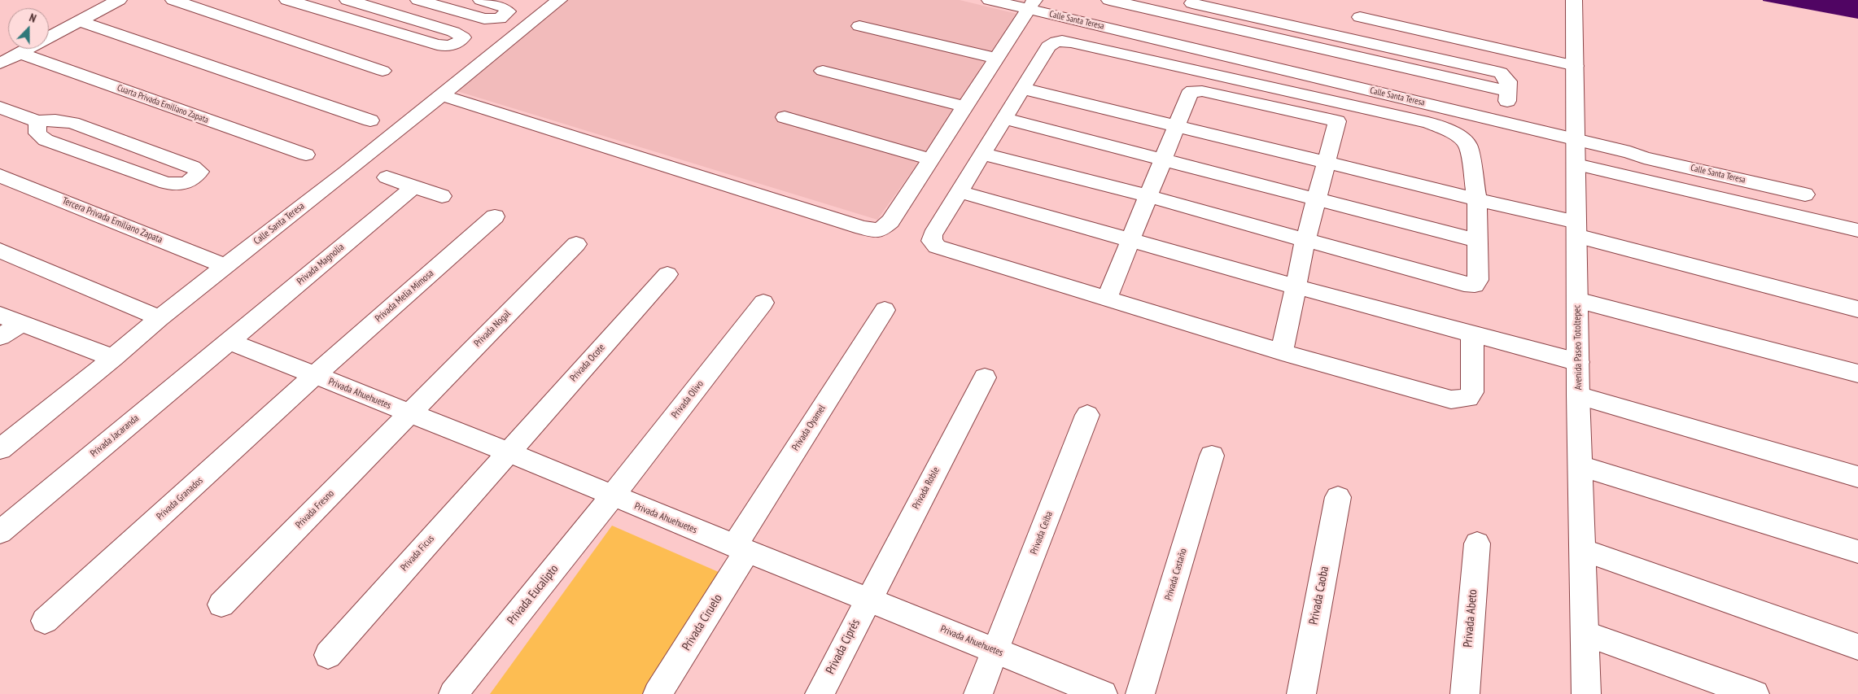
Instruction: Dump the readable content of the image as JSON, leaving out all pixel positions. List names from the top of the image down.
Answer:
{
  "streets": {
    "street": [
      "Calle Santa Teresa",
      "Cuarta Privada Emiliano Zapata",
      "Tercera Privada Emiliano Zapata",
      "Privada Magnolia",
      "Privada Melia Mimosa",
      "Privada Nogal",
      "Avenida Paseo Totoltepec",
      "Privada Ocote",
      "Privada Ahuehuetes",
      "Privada Olivo",
      "Privada Oyamel",
      "Privada Jacaranda",
      "Privada Roble",
      "Privada Granados",
      "Privada Fresno",
      "Privada Ceiba",
      "Privada Ficus",
      "Privada Castaño",
      "Privada Eucalipto",
      "Privada Caoba",
      "Privada Abeto",
      "Privada Ciruelo",
      "Privada Ciprés"
    ]
  },
  "crossings": [
    ["Calle Santa Teresa", "Tercera Privada Emiliano Zapata"],
    ["Calle Santa Teresa", "Avenida Paseo Totoltepec"],
    ["Privada Magnolia", "Privada Ahuehuetes"],
    ["Privada Magnolia", "Privada Jacaranda"],
    ["Privada Melia Mimosa", "Privada Ahuehuetes"],
    ["Privada Melia Mimosa", "Privada Granados"],
    ["Privada Nogal", "Privada Ahuehuetes"],
    ["Privada Nogal", "Privada Fresno"],
    ["Privada Ocote", "Privada Ahuehuetes"],
    ["Privada Ocote", "Privada Ficus"],
    ["Privada Ahuehuetes", "Privada Olivo"],
    ["Privada Ahuehuetes", "Privada Oyamel"],
    ["Privada Ahuehuetes", "Privada Jacaranda"],
    ["Privada Ahuehuetes", "Privada Roble"],
    ["Privada Ahuehuetes", "Privada Granados"],
    ["Privada Ahuehuetes", "Privada Fresno"],
    ["Privada Ahuehuetes", "Privada Ceiba"],
    ["Privada Ahuehuetes", "Privada Ficus"],
    ["Privada Ahuehuetes", "Privada Eucalipto"],
    ["Privada Ahuehuetes", "Privada Ciruelo"],
    ["Privada Ahuehuetes", "Privada Ciprés"],
    ["Privada Olivo", "Privada Eucalipto"],
    ["Privada Oyamel", "Privada Ciruelo"],
    ["Privada Roble", "Privada Ciprés"]
  ],
  "north": "top"
}
